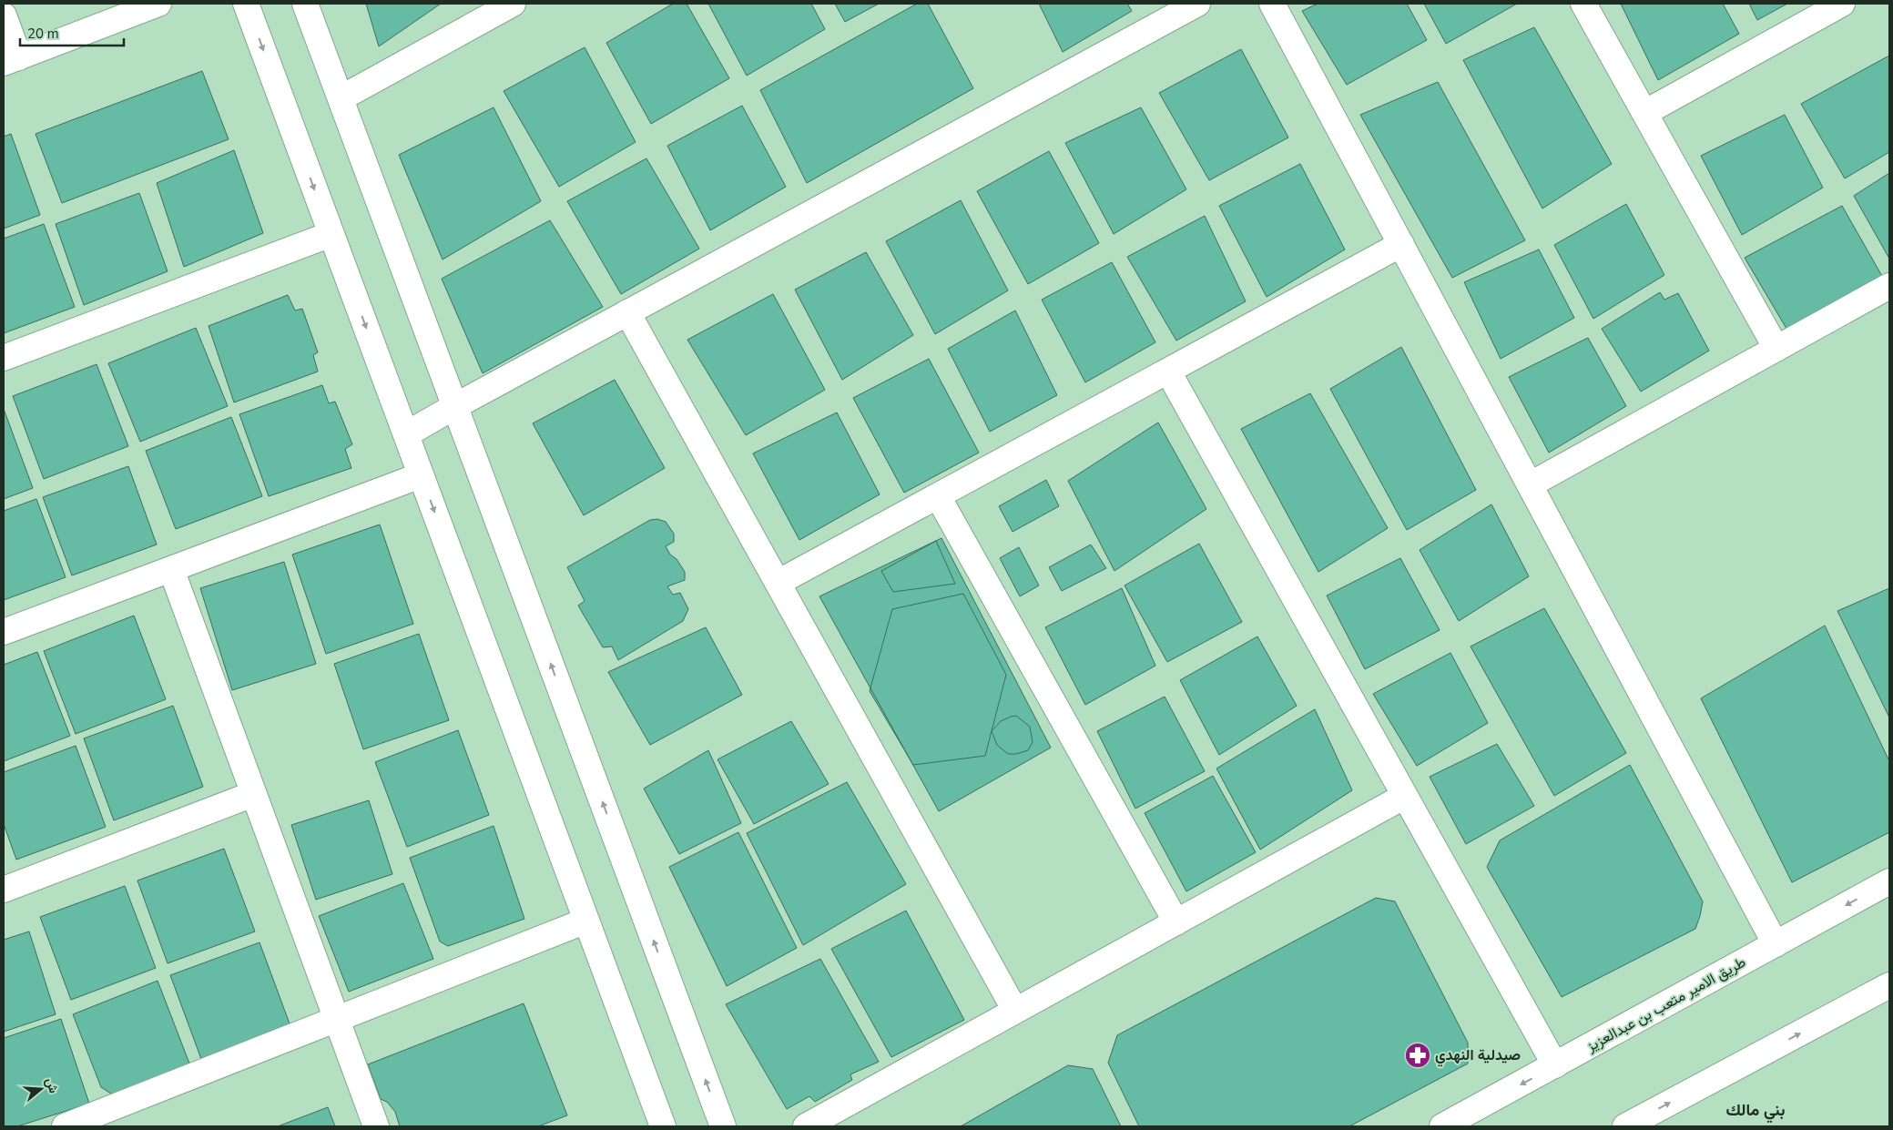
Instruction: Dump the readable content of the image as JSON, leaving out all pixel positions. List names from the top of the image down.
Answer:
{
  "streets": {
    "street": ["طريق الامير متعب بن عبدالعزيز"]
  },
  "districts": ["بني مالك"],
  "places": {
    "pharmacy": ["صيدلية النهدي"]
  },
  "scale_bar": "20 m",
  "north": "right"
}
